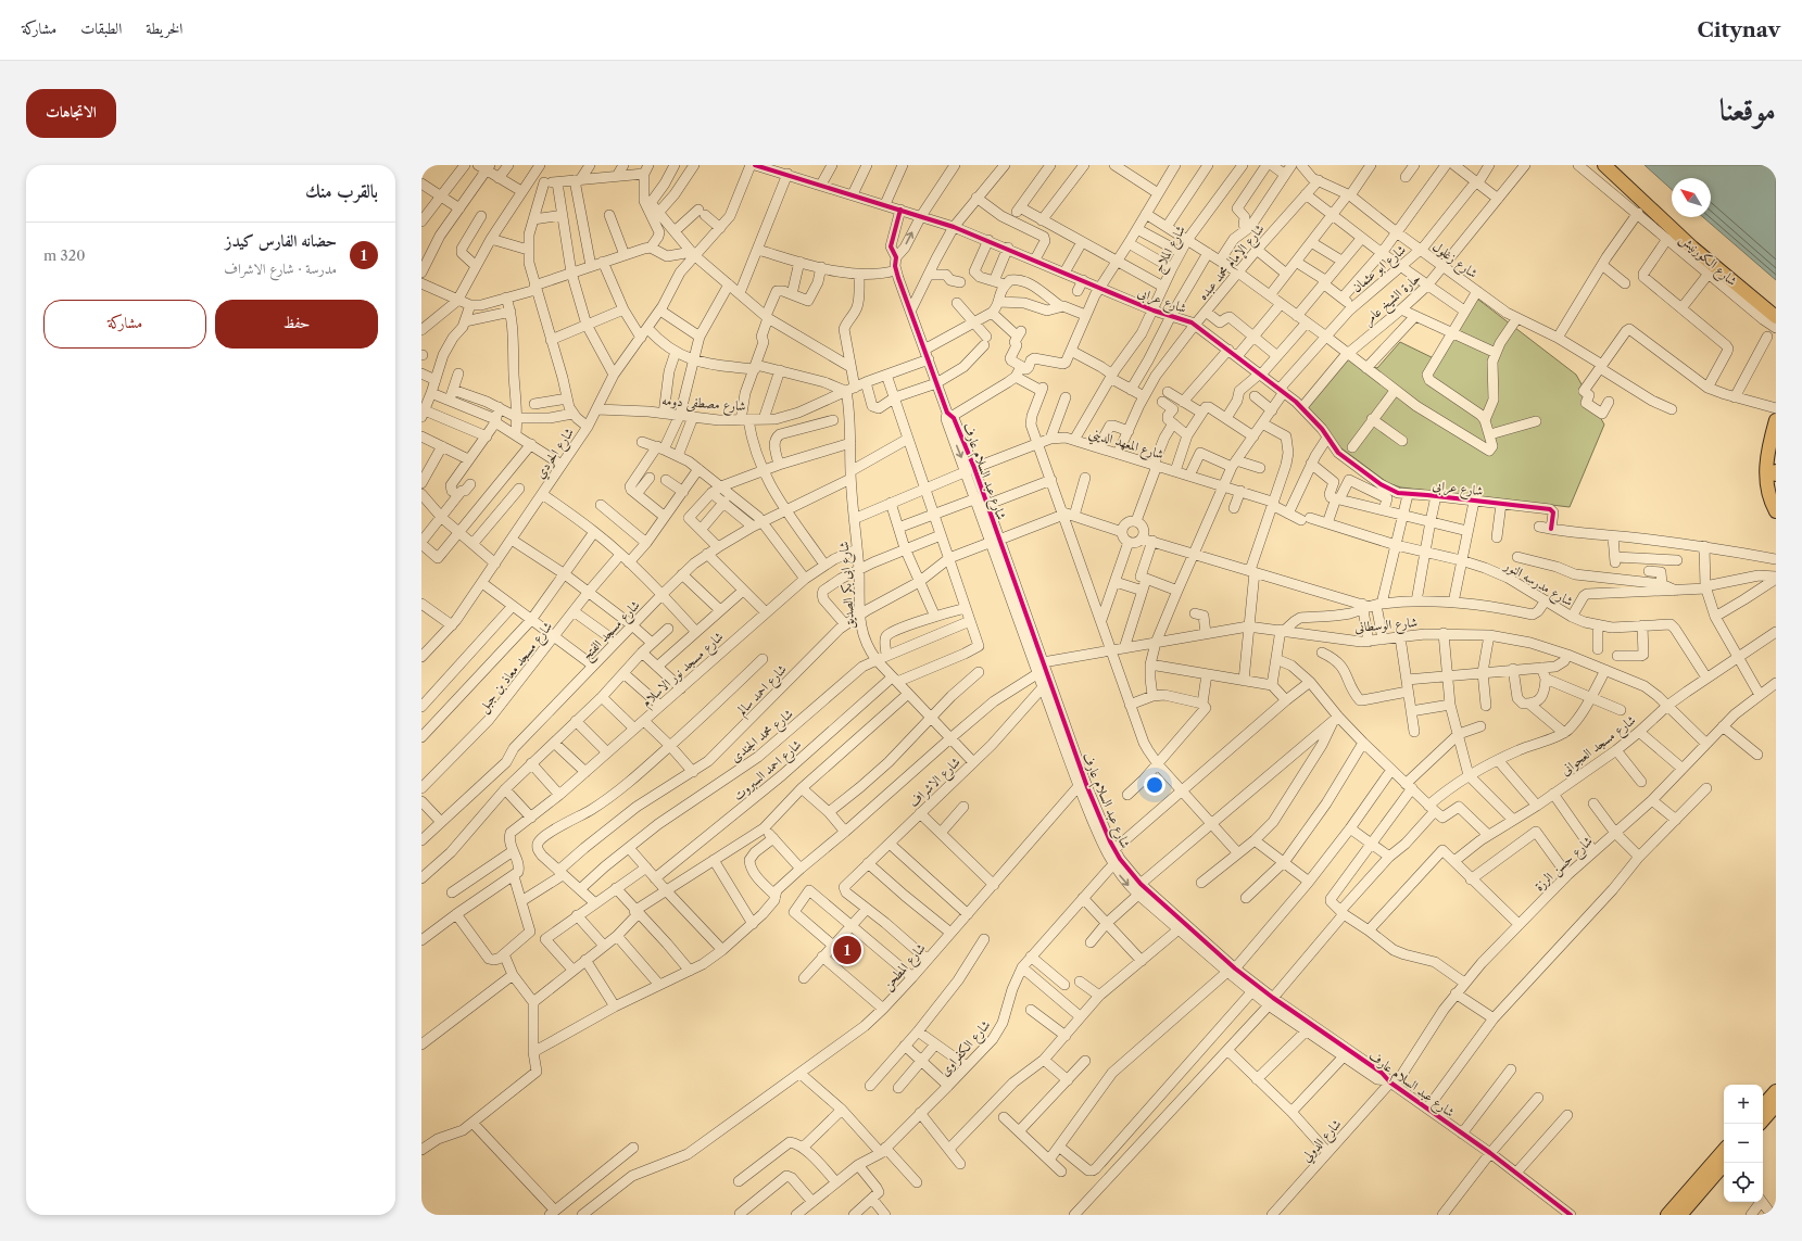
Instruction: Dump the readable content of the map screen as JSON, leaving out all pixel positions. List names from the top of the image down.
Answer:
{
  "streets": {
    "main road": ["شارع الكورنيش"],
    "street": [
      "شارع الملاح",
      "شارع زغلول",
      "شارع الإمام محمد عبده",
      "شارع ابو عثمان",
      "حارة الشيخ عامر",
      "شارع عرابى",
      "شارع مصطفى دومه",
      "شارع المعهد الديني",
      "شارع الحردي",
      "شارع عبد السلام عارف",
      "شارع مدرسه النور",
      "شارع ابى بكر الصديق",
      "شارع الوسطانى",
      "شارع مسجد الفتح",
      "شارع مسجد معاذ بن جبل",
      "شارع مسجد نور الاسلام",
      "شارع احمد سالم",
      "شارع محمد الجندى",
      "شارع مسجد العجوانى",
      "شارع احمد السبروت",
      "شارع الاشراف",
      "شارع حسن الرزة",
      "شارع المطحن",
      "شارع الكفراوى",
      "شارع الدولي"
    ]
  },
  "crossings": [
    ["شارع الملاح", "شارع عرابى"],
    ["شارع الملاح", "شارع المعهد الديني"],
    ["شارع زغلول", "شارع الإمام محمد عبده"],
    ["شارع زغلول", "شارع ابو عثمان"],
    ["شارع زغلول", "حارة الشيخ عامر"],
    ["شارع الإمام محمد عبده", "شارع عرابى"],
    ["شارع الإمام محمد عبده", "شارع المعهد الديني"],
    ["شارع ابو عثمان", "شارع عرابى"],
    ["شارع ابو عثمان", "شارع المعهد الديني"],
    ["شارع ابو عثمان", "شارع الوسطانى"],
    ["حارة الشيخ عامر", "شارع عرابى"],
    ["شارع عرابى", "شارع عبد السلام عارف"],
    ["شارع مصطفى دومه", "شارع الحردي"],
    ["شارع مصطفى دومه", "شارع عبد السلام عارف"],
    ["شارع مصطفى دومه", "شارع ابى بكر الصديق"],
    ["شارع المعهد الديني", "شارع عبد السلام عارف"],
    ["شارع المعهد الديني", "شارع مدرسه النور"],
    ["شارع المعهد الديني", "شارع ابى بكر الصديق"],
    ["شارع عبد السلام عارف", "شارع الوسطانى"],
    ["شارع عبد السلام عارف", "شارع احمد سالم"],
    ["شارع عبد السلام عارف", "شارع الاشراف"],
    ["شارع عبد السلام عارف", "شارع حسن الرزة"],
    ["شارع عبد السلام عارف", "شارع المطحن"],
    ["شارع عبد السلام عارف", "شارع الكفراوى"],
    ["شارع عبد السلام عارف", "شارع الدولي"],
    ["شارع مدرسه النور", "شارع مسجد العجوانى"],
    ["شارع ابى بكر الصديق", "شارع مسجد الفتح"],
    ["شارع ابى بكر الصديق", "شارع مسجد نور الاسلام"],
    ["شارع ابى بكر الصديق", "شارع احمد سالم"],
    ["شارع ابى بكر الصديق", "شارع محمد الجندى"],
    ["شارع ابى بكر الصديق", "شارع احمد السبروت"],
    ["شارع ابى بكر الصديق", "شارع الاشراف"],
    ["شارع الوسطانى", "شارع مسجد العجوانى"],
    ["شارع الوسطانى", "شارع حسن الرزة"],
    ["شارع محمد الجندى", "شارع احمد السبروت"],
    ["شارع حسن الرزة", "شارع الدولي"]
  ],
  "north": "top left",
  "page": {
    "header": "Citynav",
    "nav": ["الخريطة", "الطبقات", "مشاركة"],
    "title": "موقعنا",
    "buttons": [
      "الاتجاهات",
      ["حفظ", "مشاركة"]
    ],
    "heading": "بالقرب منك",
    "list": [
      {
        "mark": "1",
        "name": "حضانه الفارس كيدز",
        "note": "مدرسة · شارع الاشراف",
        "value": "320 m"
      }
    ],
    "pins": "1",
    "map_buttons": ["+", "−"]
  }
}
